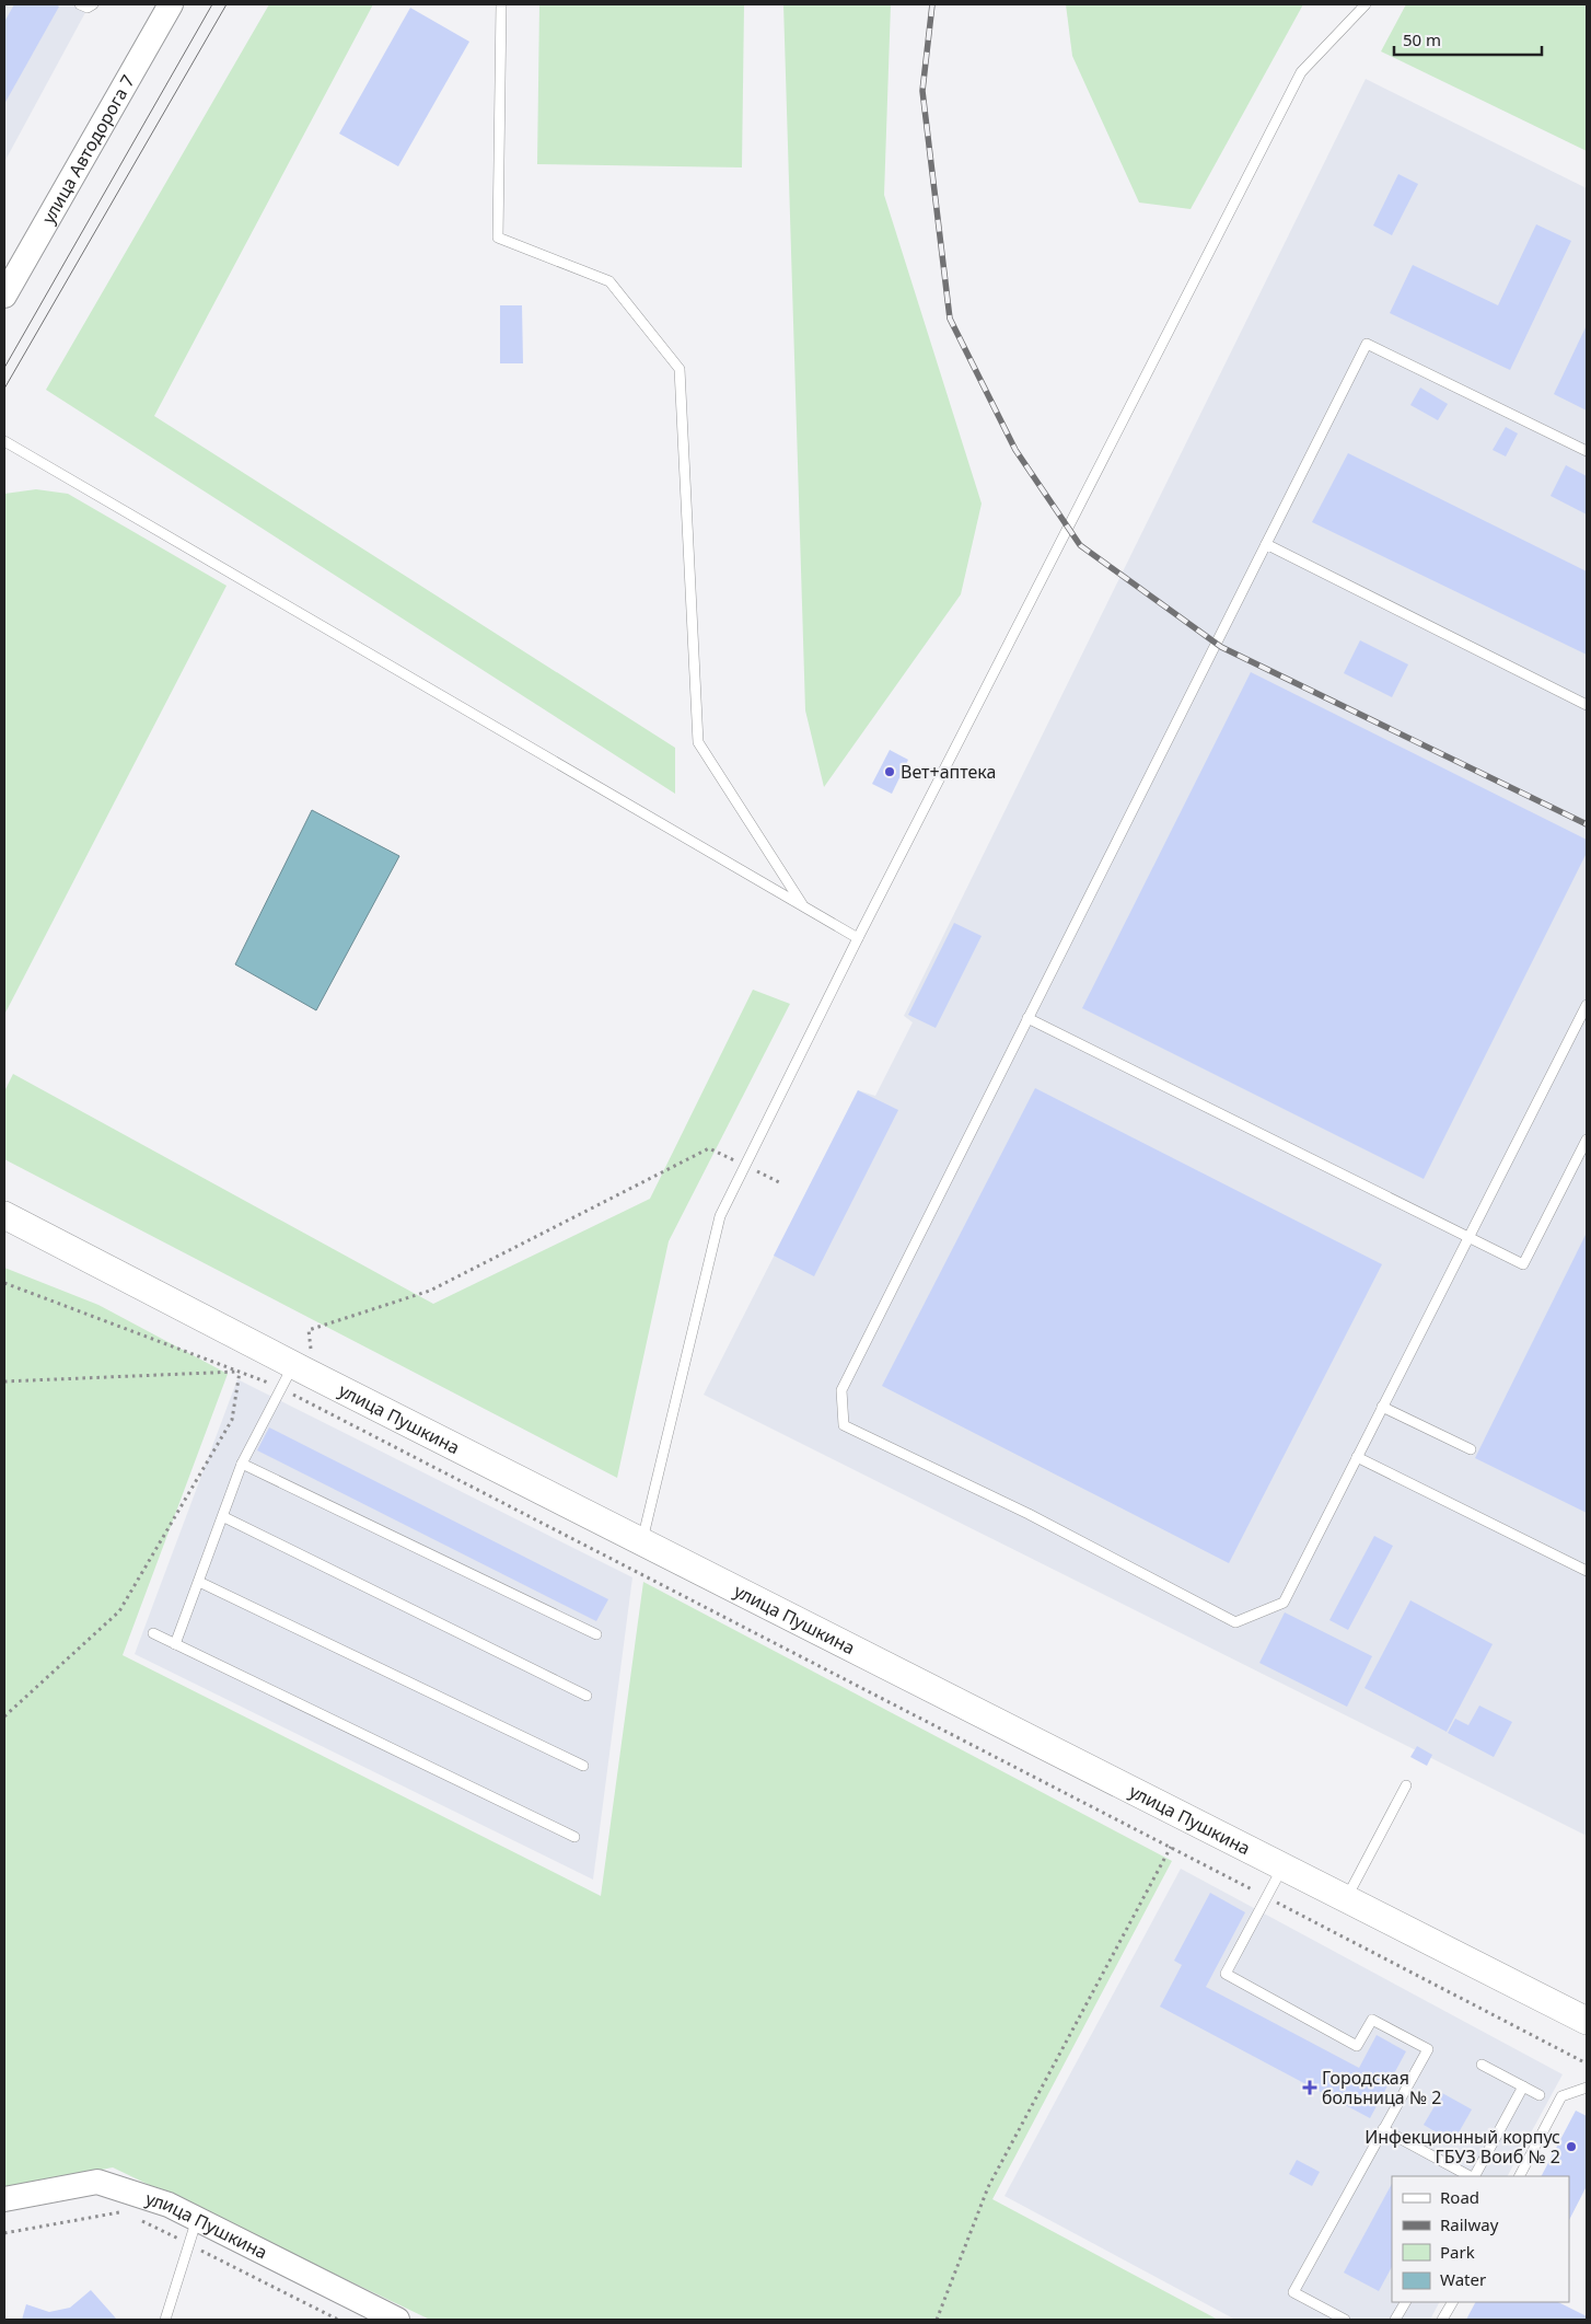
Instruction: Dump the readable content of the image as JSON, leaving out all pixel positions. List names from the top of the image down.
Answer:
{
  "streets": {
    "main road": ["улица Пушкина"],
    "street": ["улица Автодорога 7"]
  },
  "places": {
    "other": ["Вет+аптека", "Инфекционный корпус ГБУЗ Воиб № 2"],
    "health": ["Городская больница № 2"]
  },
  "legend": [
    "Road",
    "Railway",
    "Park",
    "Water"
  ],
  "scale_bar": "50 m"
}
